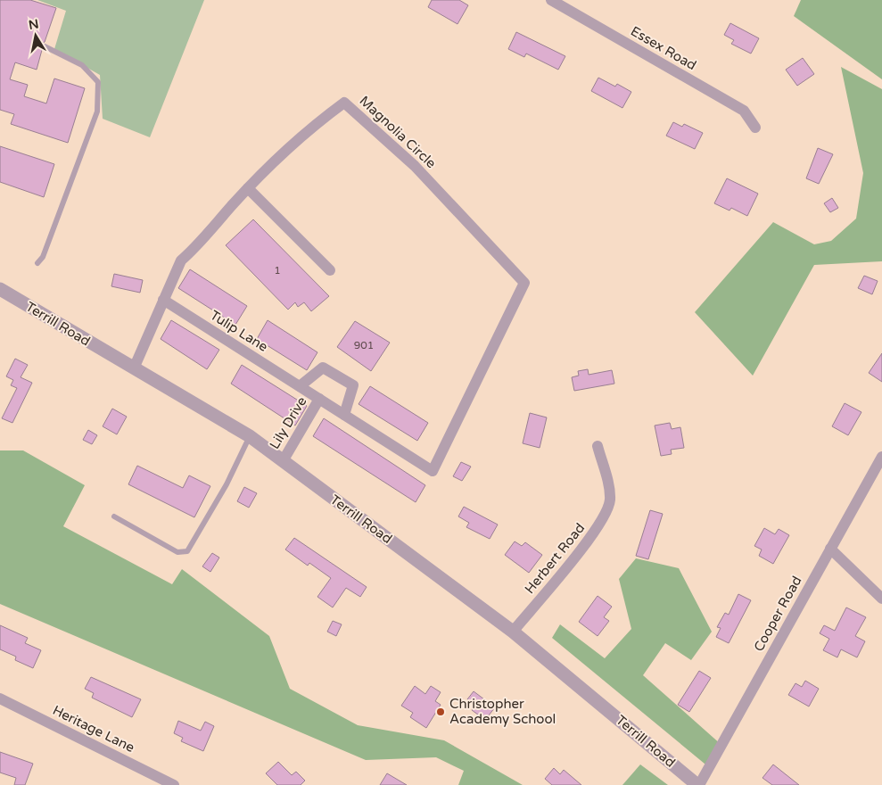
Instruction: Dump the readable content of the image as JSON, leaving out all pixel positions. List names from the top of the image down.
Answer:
{
  "streets": {
    "street": [
      "Essex Road",
      "Magnolia Circle",
      "Terrill Road",
      "Tulip Lane",
      "Lily Drive",
      "Herbert Road",
      "Cooper Road",
      "Heritage Lane"
    ]
  },
  "crossings": [
    ["Magnolia Circle", "Terrill Road"],
    ["Magnolia Circle", "Tulip Lane"],
    ["Terrill Road", "Lily Drive"],
    ["Terrill Road", "Herbert Road"],
    ["Terrill Road", "Cooper Road"],
    ["Tulip Lane", "Lily Drive"]
  ],
  "places": ["Christopher Academy School"],
  "house_numbers": ["1", "901"],
  "north": "top"
}
